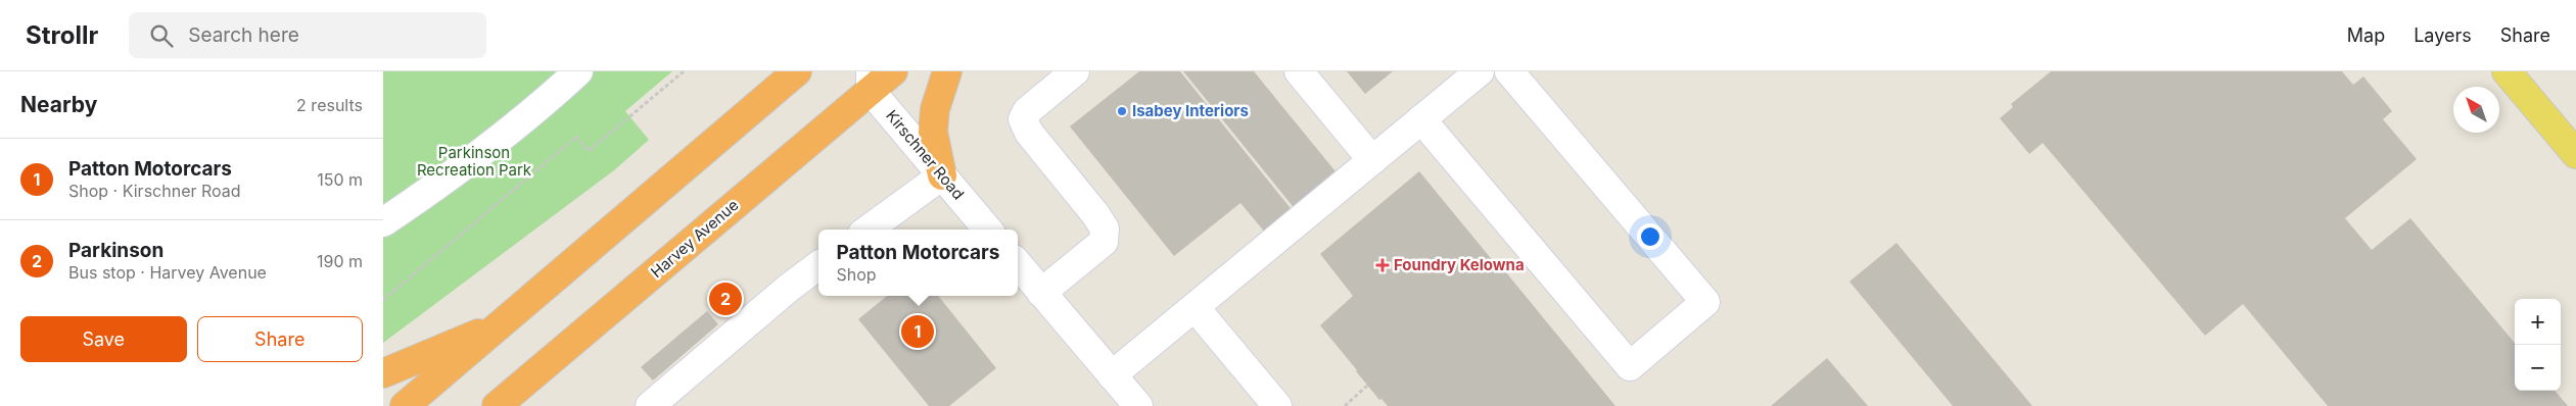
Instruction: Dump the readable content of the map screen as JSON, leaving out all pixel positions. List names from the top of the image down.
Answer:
{
  "streets": {
    "highway": ["Harvey Avenue"],
    "street": ["Kirschner Road"]
  },
  "crossings": [
    ["Kirschner Road", "Harvey Avenue"]
  ],
  "parks": ["Parkinson Recreation Park"],
  "places": {
    "other": ["Isabey Interiors"],
    "health": ["Foundry Kelowna"]
  },
  "north": "top left",
  "page": {
    "header": "Strollr",
    "search": "Search here",
    "nav": ["Map", "Layers", "Share"],
    "heading": ["Nearby", "2 results"],
    "list": [
      {
        "mark": "1",
        "name": "Patton Motorcars",
        "note": "Shop · Kirschner Road",
        "value": "150 m"
      },
      {
        "mark": "2",
        "name": "Parkinson",
        "note": "Bus stop · Harvey Avenue",
        "value": "190 m"
      }
    ],
    "popup": ["Patton Motorcars", "Shop"],
    "pins": ["2", "1"],
    "map_buttons": ["+", "−"],
    "buttons": ["Save", "Share"]
  }
}
